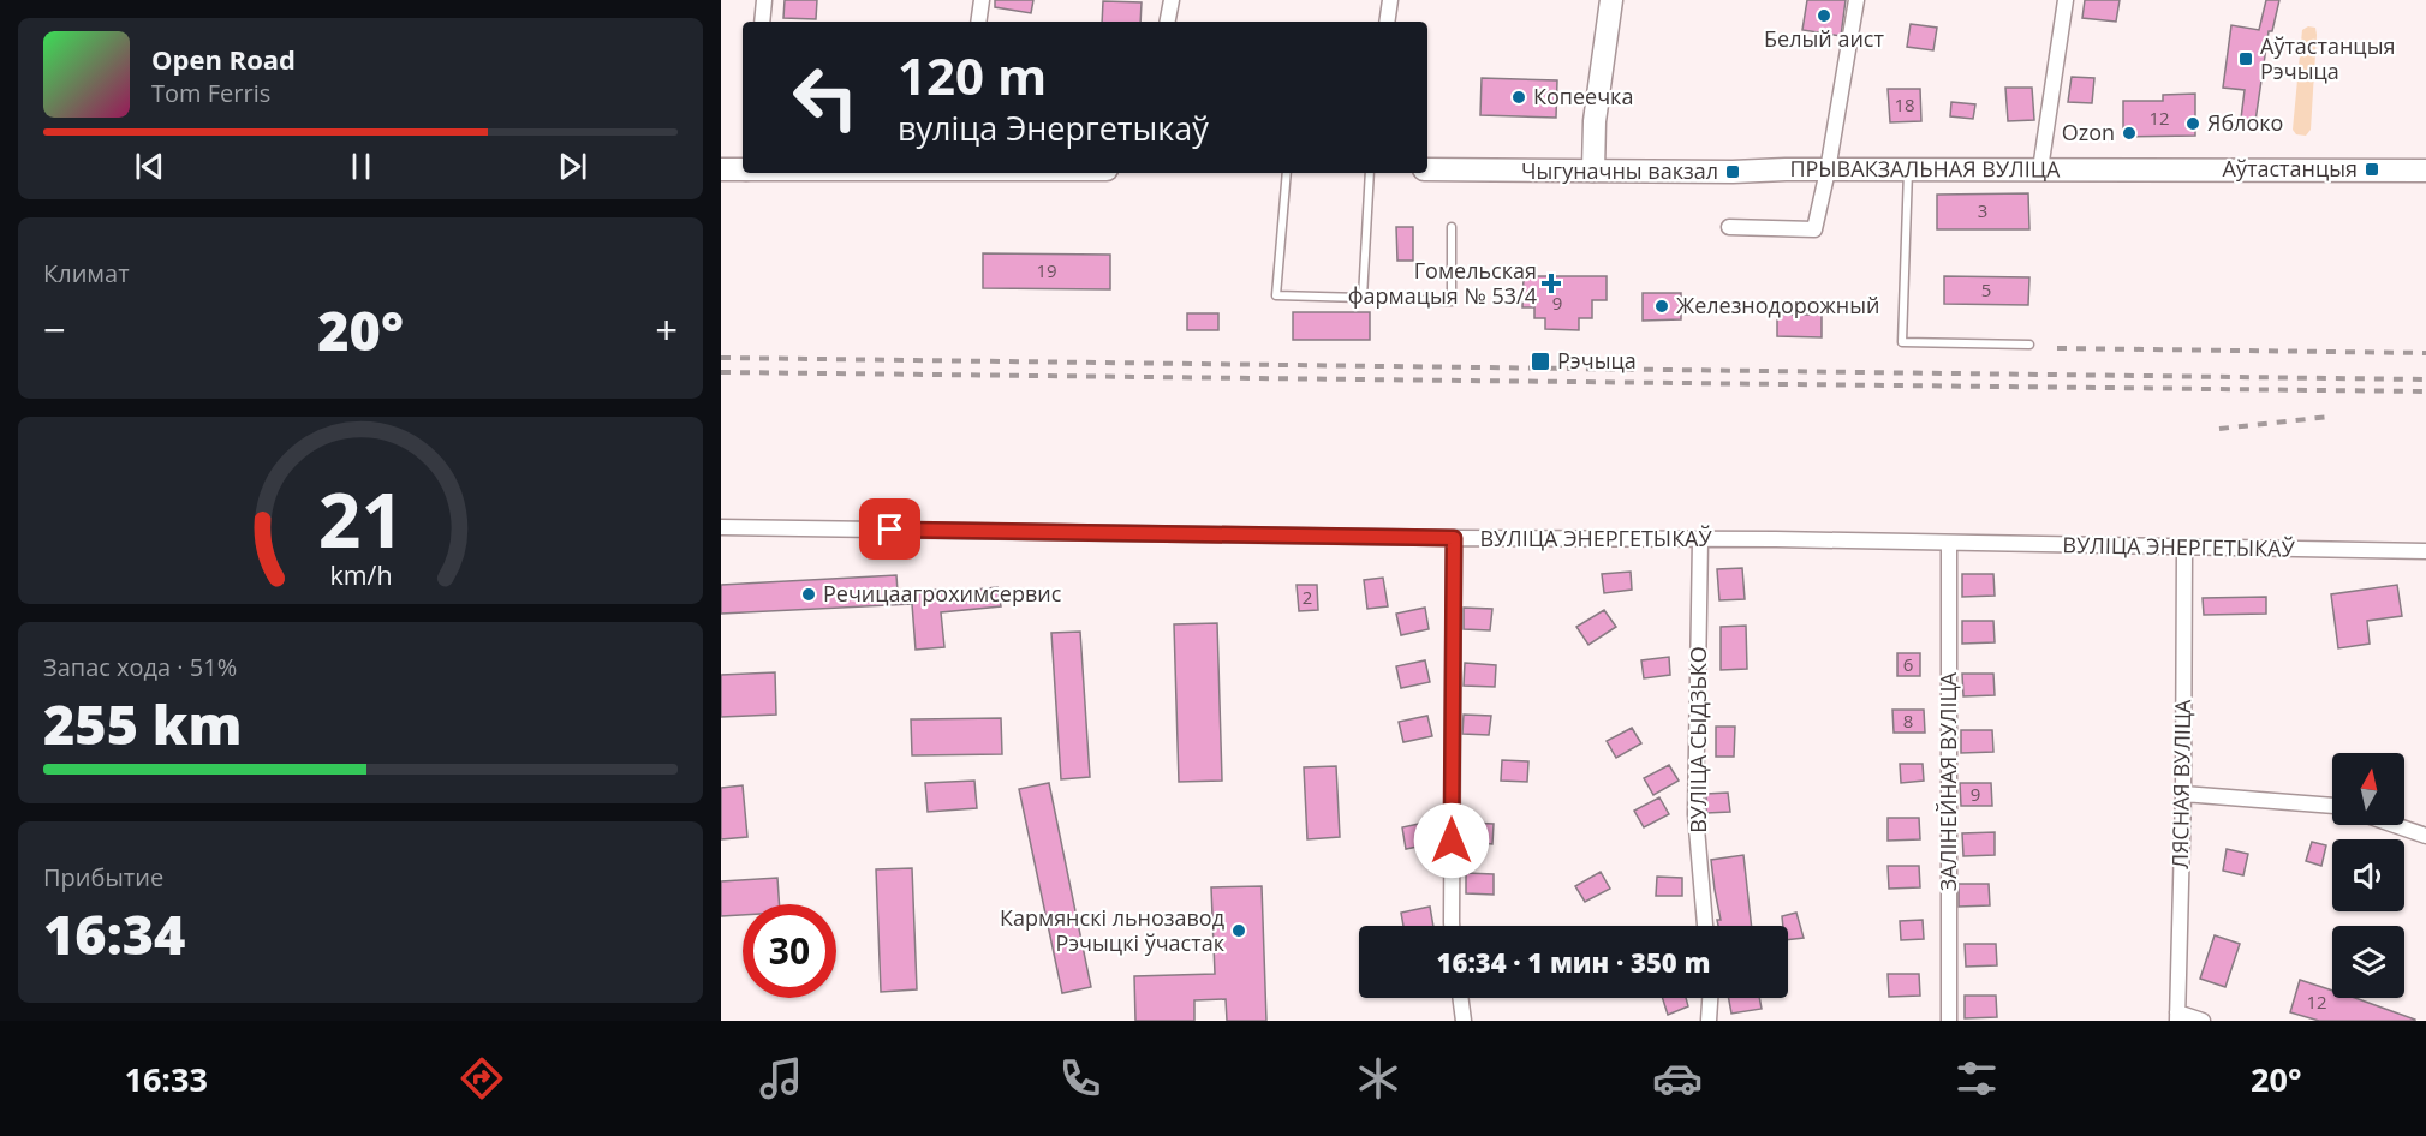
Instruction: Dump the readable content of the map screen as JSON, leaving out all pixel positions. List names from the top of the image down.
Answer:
{
  "streets": {
    "main road": ["ПРЫВАКЗАЛЬНАЯ ВУЛІЦА"],
    "street": [
      "ВУЛІЦА ЭНЕРГЕТЫКАЎ",
      "ВУЛІЦА СЫДЗЬКО",
      "ЗАЛІНЕЙНАЯ ВУЛІЦА",
      "ЛЯСНАЯ ВУЛІЦА"
    ]
  },
  "crossings": [
    ["ВУЛІЦА ЭНЕРГЕТЫКАЎ", "ВУЛІЦА СЫДЗЬКО"],
    ["ВУЛІЦА ЭНЕРГЕТЫКАЎ", "ЗАЛІНЕЙНАЯ ВУЛІЦА"],
    ["ВУЛІЦА ЭНЕРГЕТЫКАЎ", "ЛЯСНАЯ ВУЛІЦА"]
  ],
  "places": {
    "other": [
      "Белый аист",
      "Копеечка",
      "Яблоко",
      "Ozon",
      "Железнодорожный",
      "Речицаагрохимсервис",
      "Кармянскі льнозавод Рэчыцкі ўчастак"
    ],
    "transit": [
      "Аўтастанцыя Рэчыца",
      "Аўтастанцыя",
      "Чыгуначны вакзал",
      "Рэчыца"
    ],
    "health": ["Гомельская фармацыя № 53/4"]
  },
  "house_numbers": [
    "18",
    "12",
    "3",
    "19",
    "5",
    "9",
    "2",
    "6",
    "8",
    "9",
    "12"
  ],
  "north": "top",
  "page": {
    "turn": ["120 m", "вуліца Энергетыкаў"],
    "song": ["Open Road", "Tom Ferris"],
    "tile": [
      "Климат",
      ["Запас хода · 51%", "255 km"],
      ["Прибытие", "16:34"]
    ],
    "heat": ["−", "20°", "+"],
    "limit": "30",
    "trip": "16:34 · 1 мин · 350 m",
    "tabs": ["16:33", "20°"],
    "gauge": ["21", "km/h"]
  }
}
